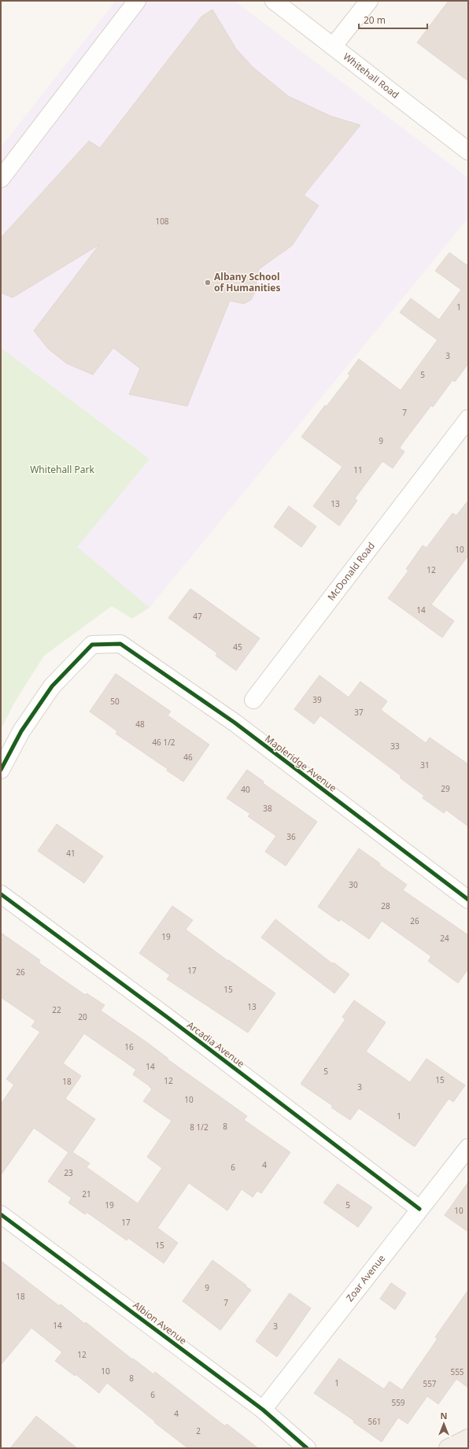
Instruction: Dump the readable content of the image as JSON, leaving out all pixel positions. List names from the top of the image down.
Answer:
{
  "streets": {
    "street": [
      "Whitehall Road",
      "McDonald Road",
      "Mapleridge Avenue",
      "Arcadia Avenue",
      "Zoar Avenue",
      "Albion Avenue"
    ]
  },
  "crossings": [
    ["Arcadia Avenue", "Zoar Avenue"],
    ["Zoar Avenue", "Albion Avenue"]
  ],
  "parks": ["Whitehall Park"],
  "places": ["Albany School of Humanities"],
  "house_numbers": [
    "108",
    "1",
    "3",
    "5",
    "7",
    "9",
    "11",
    "13",
    "10",
    "12",
    "14",
    "47",
    "45",
    "39",
    "50",
    "37",
    "48",
    "46 1/2",
    "33",
    "46",
    "31",
    "29",
    "40",
    "38",
    "36",
    "41",
    "30",
    "28",
    "26",
    "19",
    "24",
    "17",
    "26",
    "15",
    "13",
    "22",
    "20",
    "16",
    "14",
    "5",
    "15",
    "12",
    "18",
    "3",
    "10",
    "1",
    "8",
    "8 1/2",
    "4",
    "6",
    "23",
    "21",
    "19",
    "5",
    "10",
    "17",
    "15",
    "9",
    "18",
    "7",
    "14",
    "3",
    "12",
    "10",
    "555",
    "8",
    "1",
    "557",
    "6",
    "559",
    "4",
    "561",
    "2"
  ],
  "scale_bar": "20 m",
  "north": "top"
}
